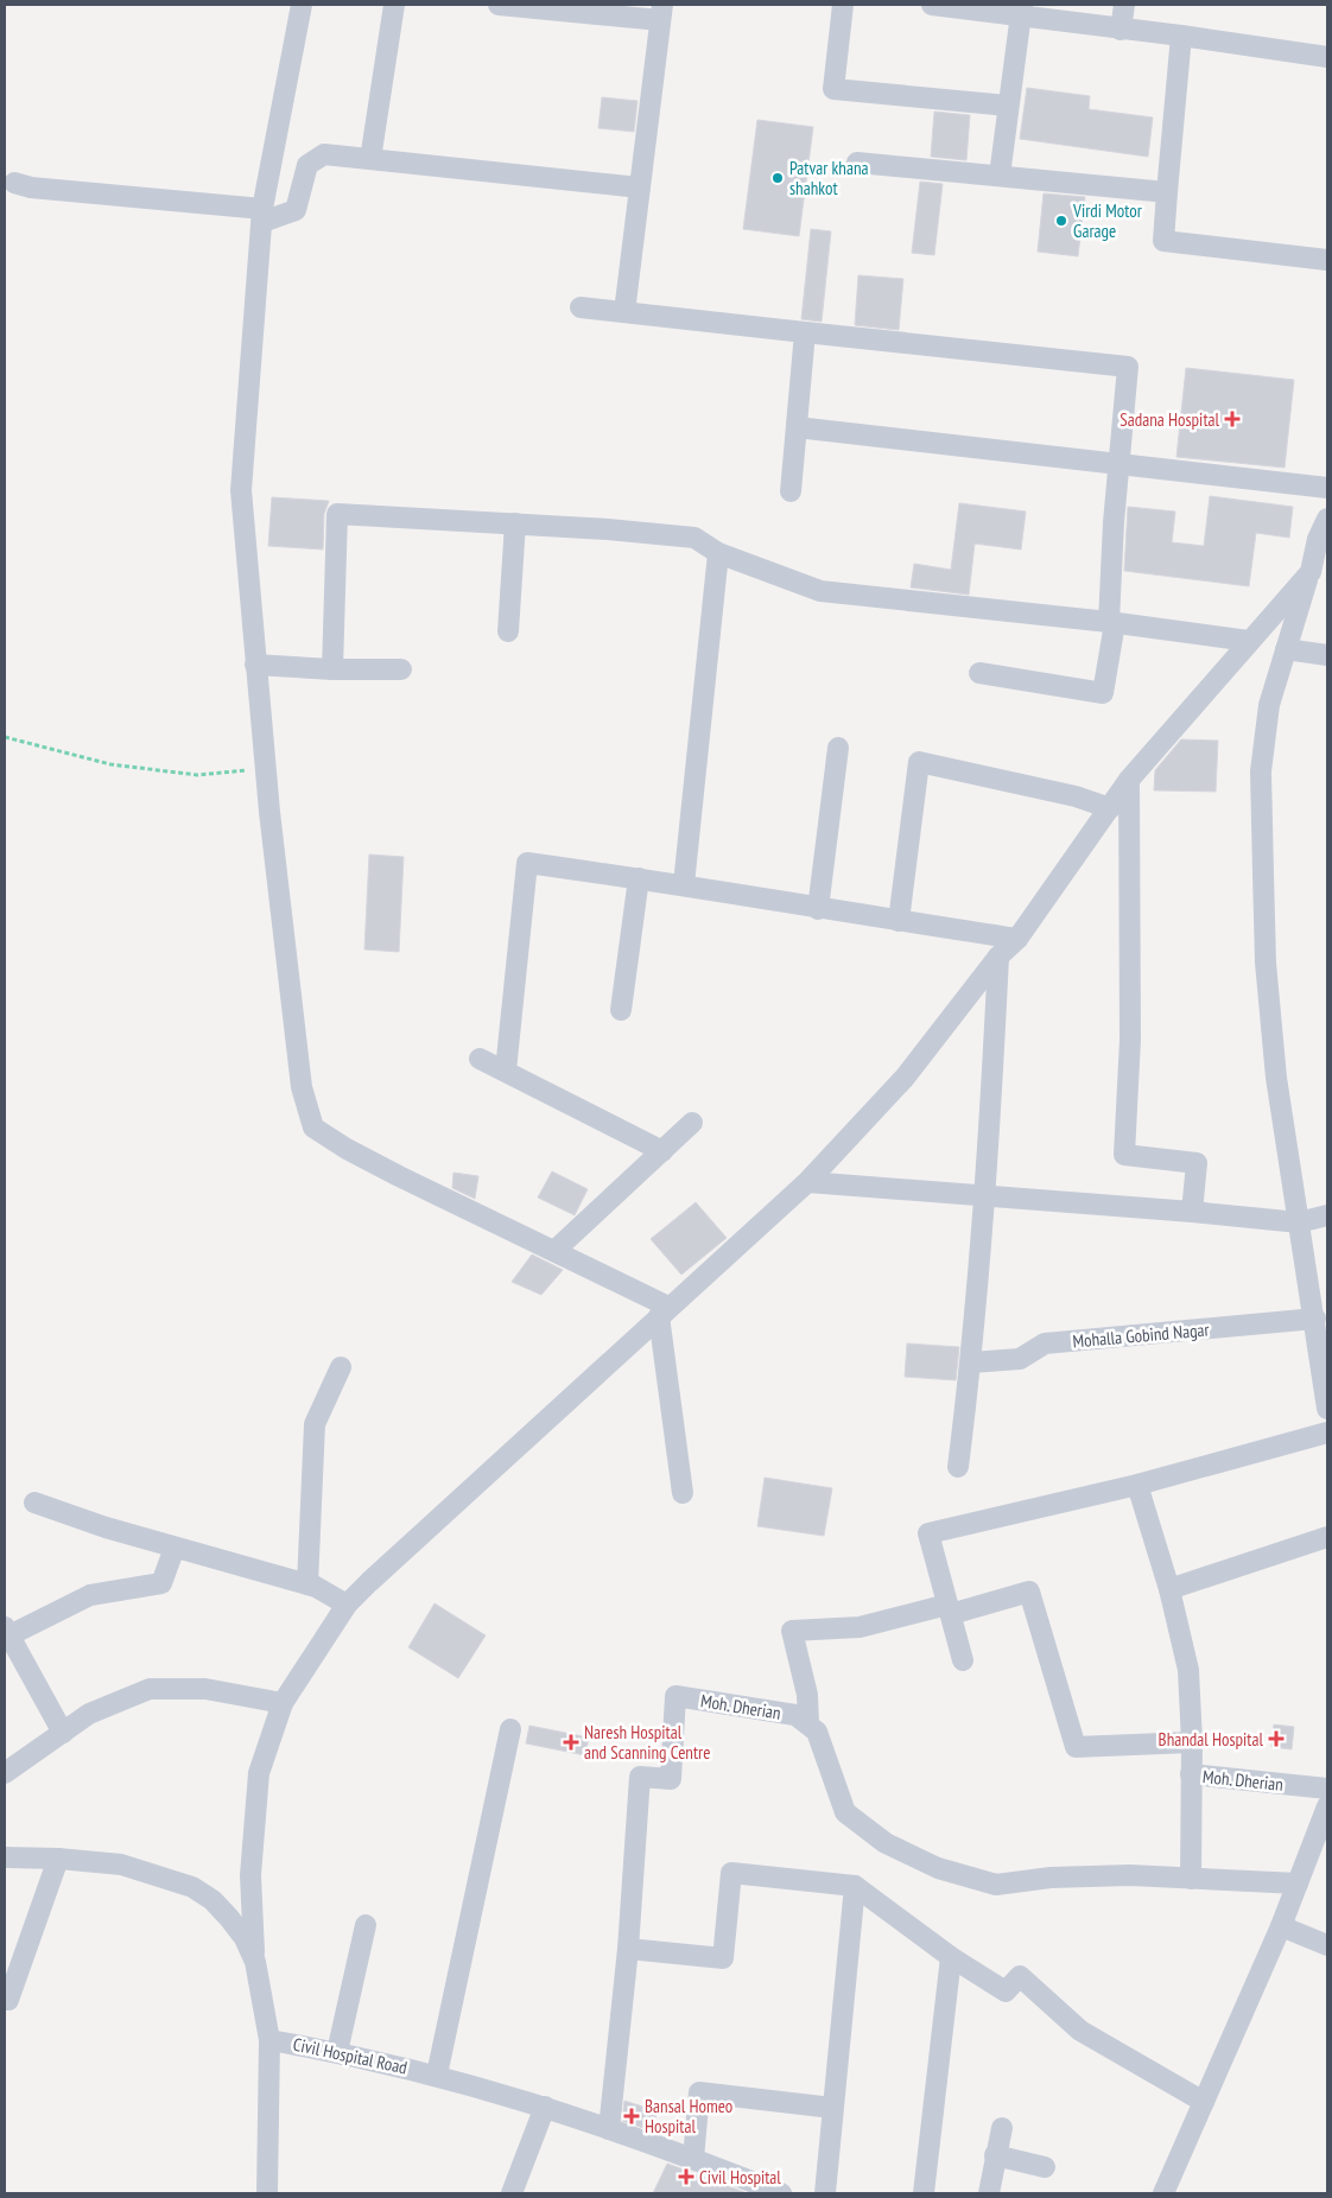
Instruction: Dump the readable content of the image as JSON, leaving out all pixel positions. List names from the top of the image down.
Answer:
{
  "streets": {
    "street": ["Mohalla Gobind Nagar", "Moh. Dherian", "Civil Hospital Road"]
  },
  "crossings": [
    ["Moh. Dherian", "Civil Hospital Road"]
  ],
  "places": {
    "other": ["Patvar khana shahkot", "Virdi Motor Garage"],
    "health": [
      "Sadana Hospital",
      "Bhandal Hospital",
      "Naresh Hospital and Scanning Centre",
      "Bansal Homeo Hospital",
      "Civil Hospital"
    ]
  }
}
